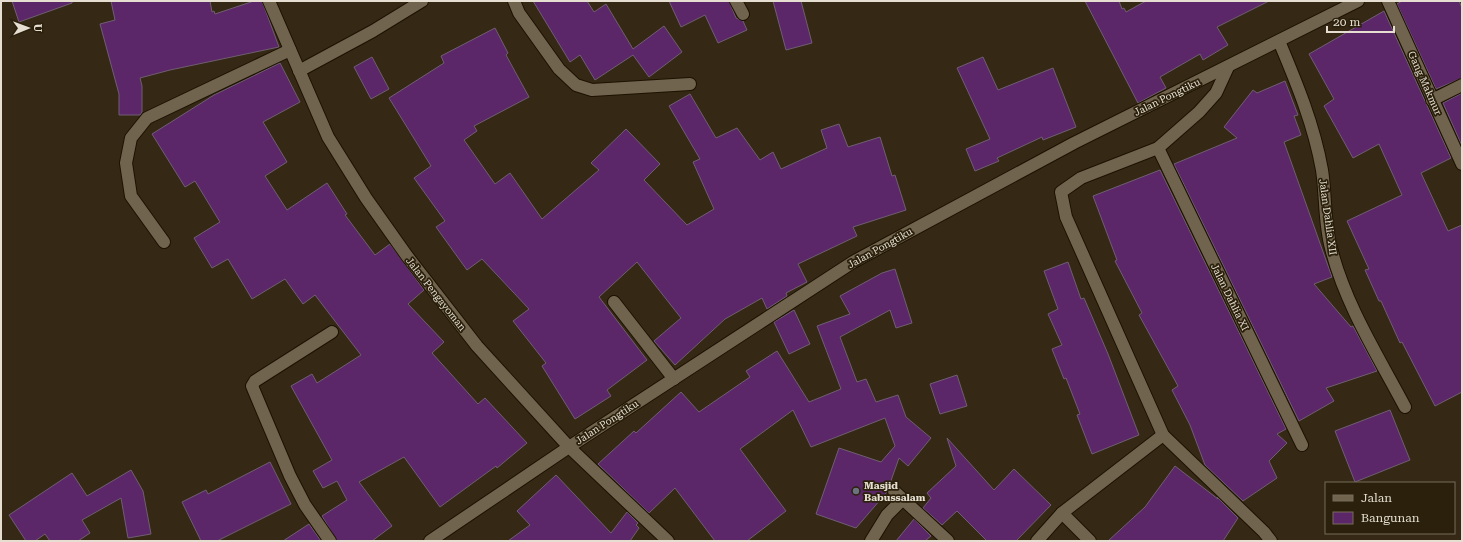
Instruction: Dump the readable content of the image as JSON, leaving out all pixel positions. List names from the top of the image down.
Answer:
{
  "streets": {
    "street": [
      "Gang Makmur",
      "Jalan Pongtiku",
      "Jalan Dahlia XII",
      "Jalan Pengayoman",
      "Jalan Dahlia XI"
    ]
  },
  "crossings": [
    ["Jalan Pongtiku", "Jalan Dahlia XII"],
    ["Jalan Pongtiku", "Jalan Pengayoman"]
  ],
  "places": ["Masjid Babussalam"],
  "legend": ["Jalan", "Bangunan"],
  "scale_bar": "20 m",
  "north": "right"
}
